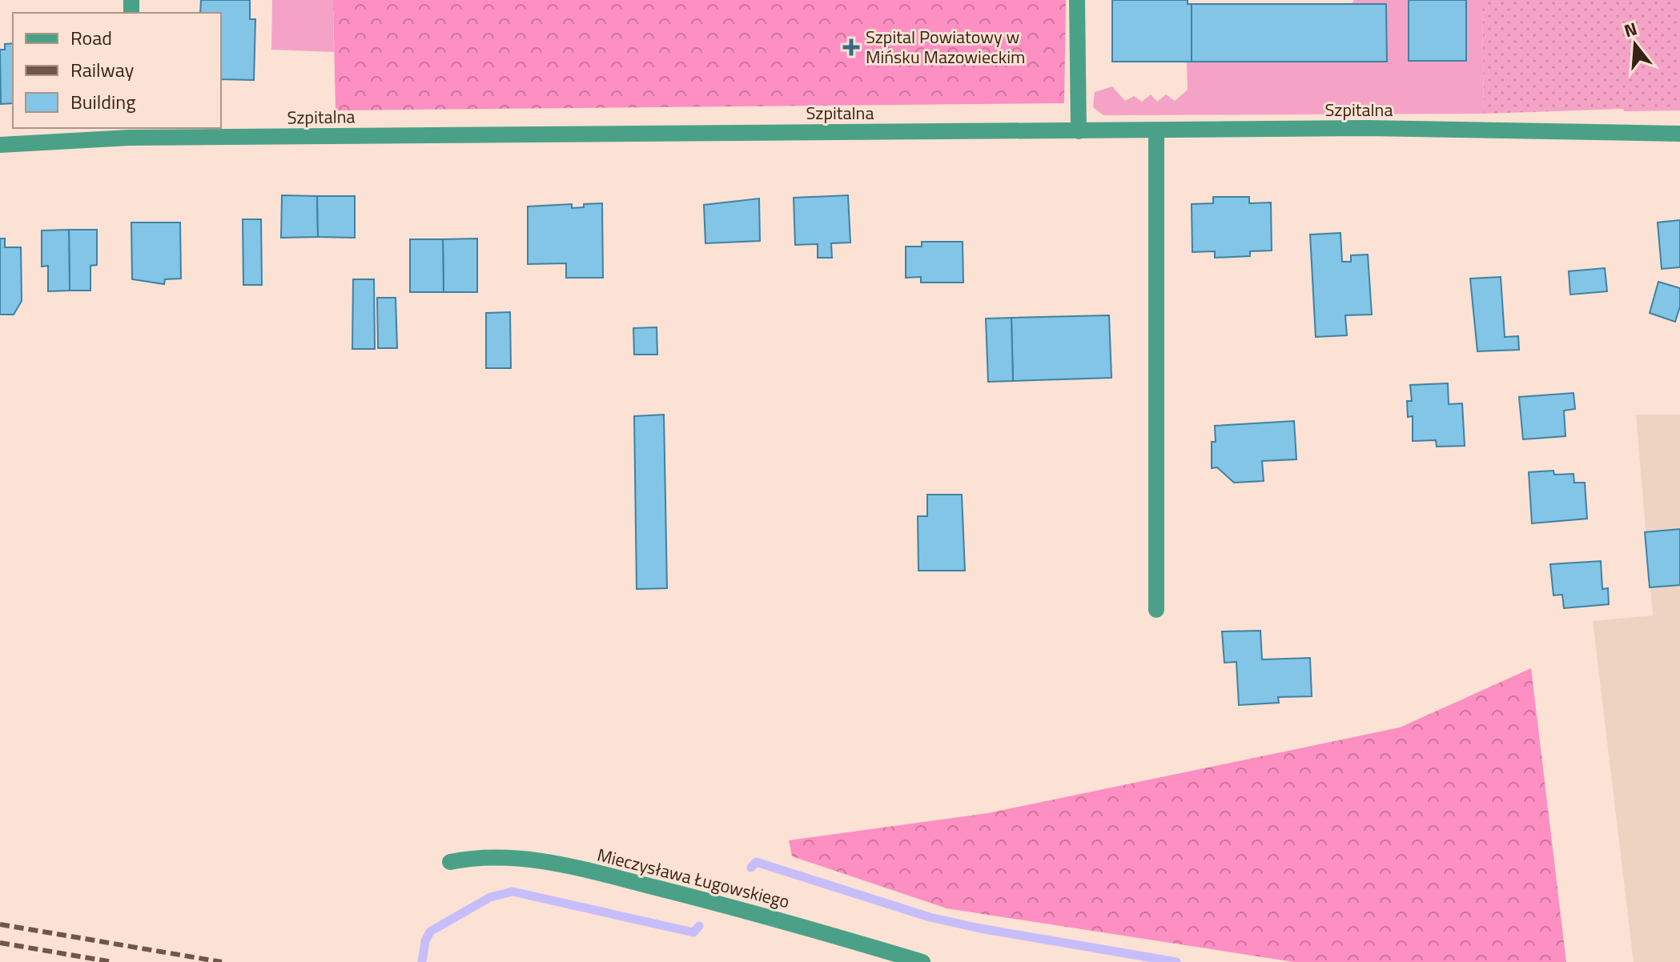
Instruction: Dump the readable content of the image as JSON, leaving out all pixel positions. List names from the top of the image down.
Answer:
{
  "streets": {
    "street": ["Szpitalna", "Mieczysława Ługowskiego"]
  },
  "places": {
    "health": ["Szpital Powiatowy w Mińsku Mazowieckim"]
  },
  "legend": ["Road", "Railway", "Building"],
  "north": "top"
}
